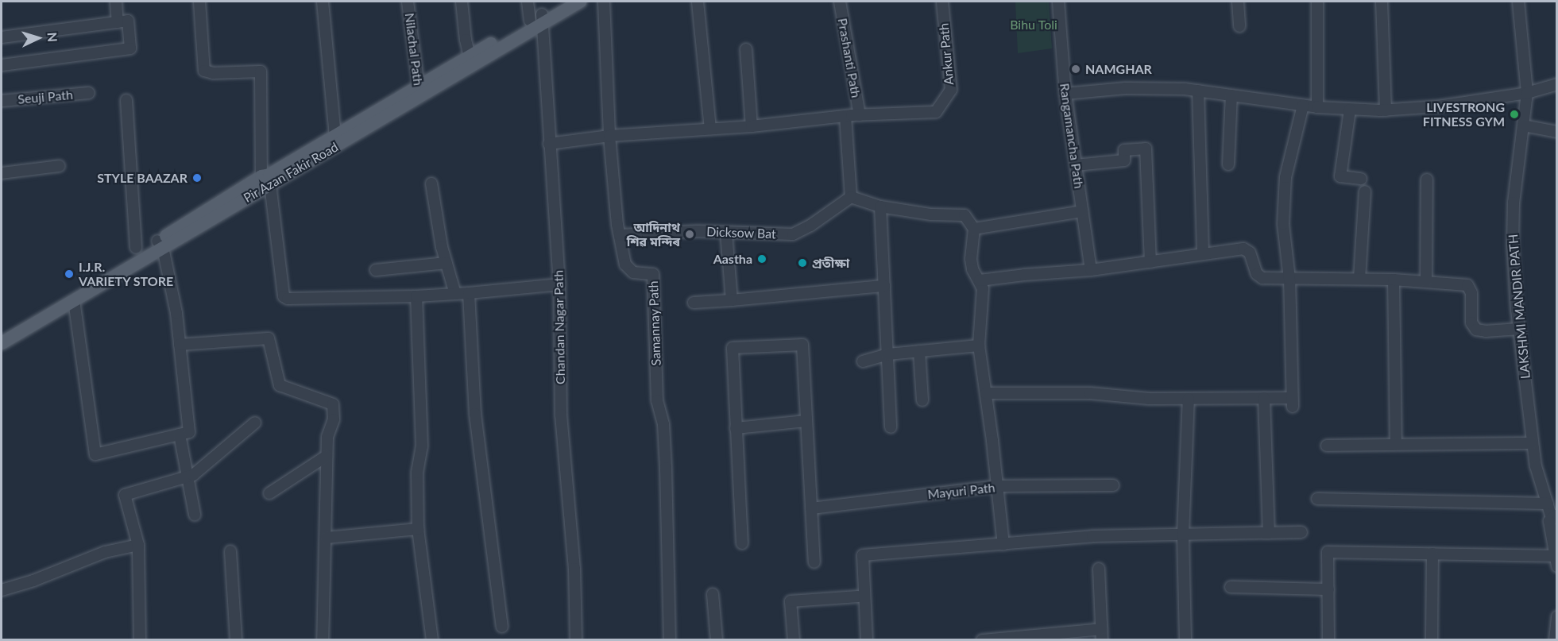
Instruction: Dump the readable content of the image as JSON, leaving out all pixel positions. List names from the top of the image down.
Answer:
{
  "streets": {
    "main road": ["Pir Azan Fakir Road"],
    "street": [
      "Nilachal Path",
      "Ankur Path",
      "Prashanti Path",
      "Seuji Path",
      "Rangamancha Path",
      "Dicksow Bat",
      "LAKSHMI MANDIR PATH",
      "Samannay Path",
      "Chandan Nagar Path",
      "Mayuri Path"
    ]
  },
  "crossings": [
    ["Nilachal Path", "Pir Azan Fakir Road"],
    ["Ankur Path", "Prashanti Path"],
    ["Pir Azan Fakir Road", "Chandan Nagar Path"],
    ["Dicksow Bat", "Samannay Path"]
  ],
  "parks": ["Bihu Toli"],
  "places": [
    "NAMGHAR",
    "LIVESTRONG FITNESS GYM",
    "STYLE BAAZAR",
    "আদিনাথ শিৱ মন্দিৰ",
    "Aastha",
    "প্রতীক্ষা",
    "I.J.R. VARIETY STORE"
  ],
  "north": "right"
}
